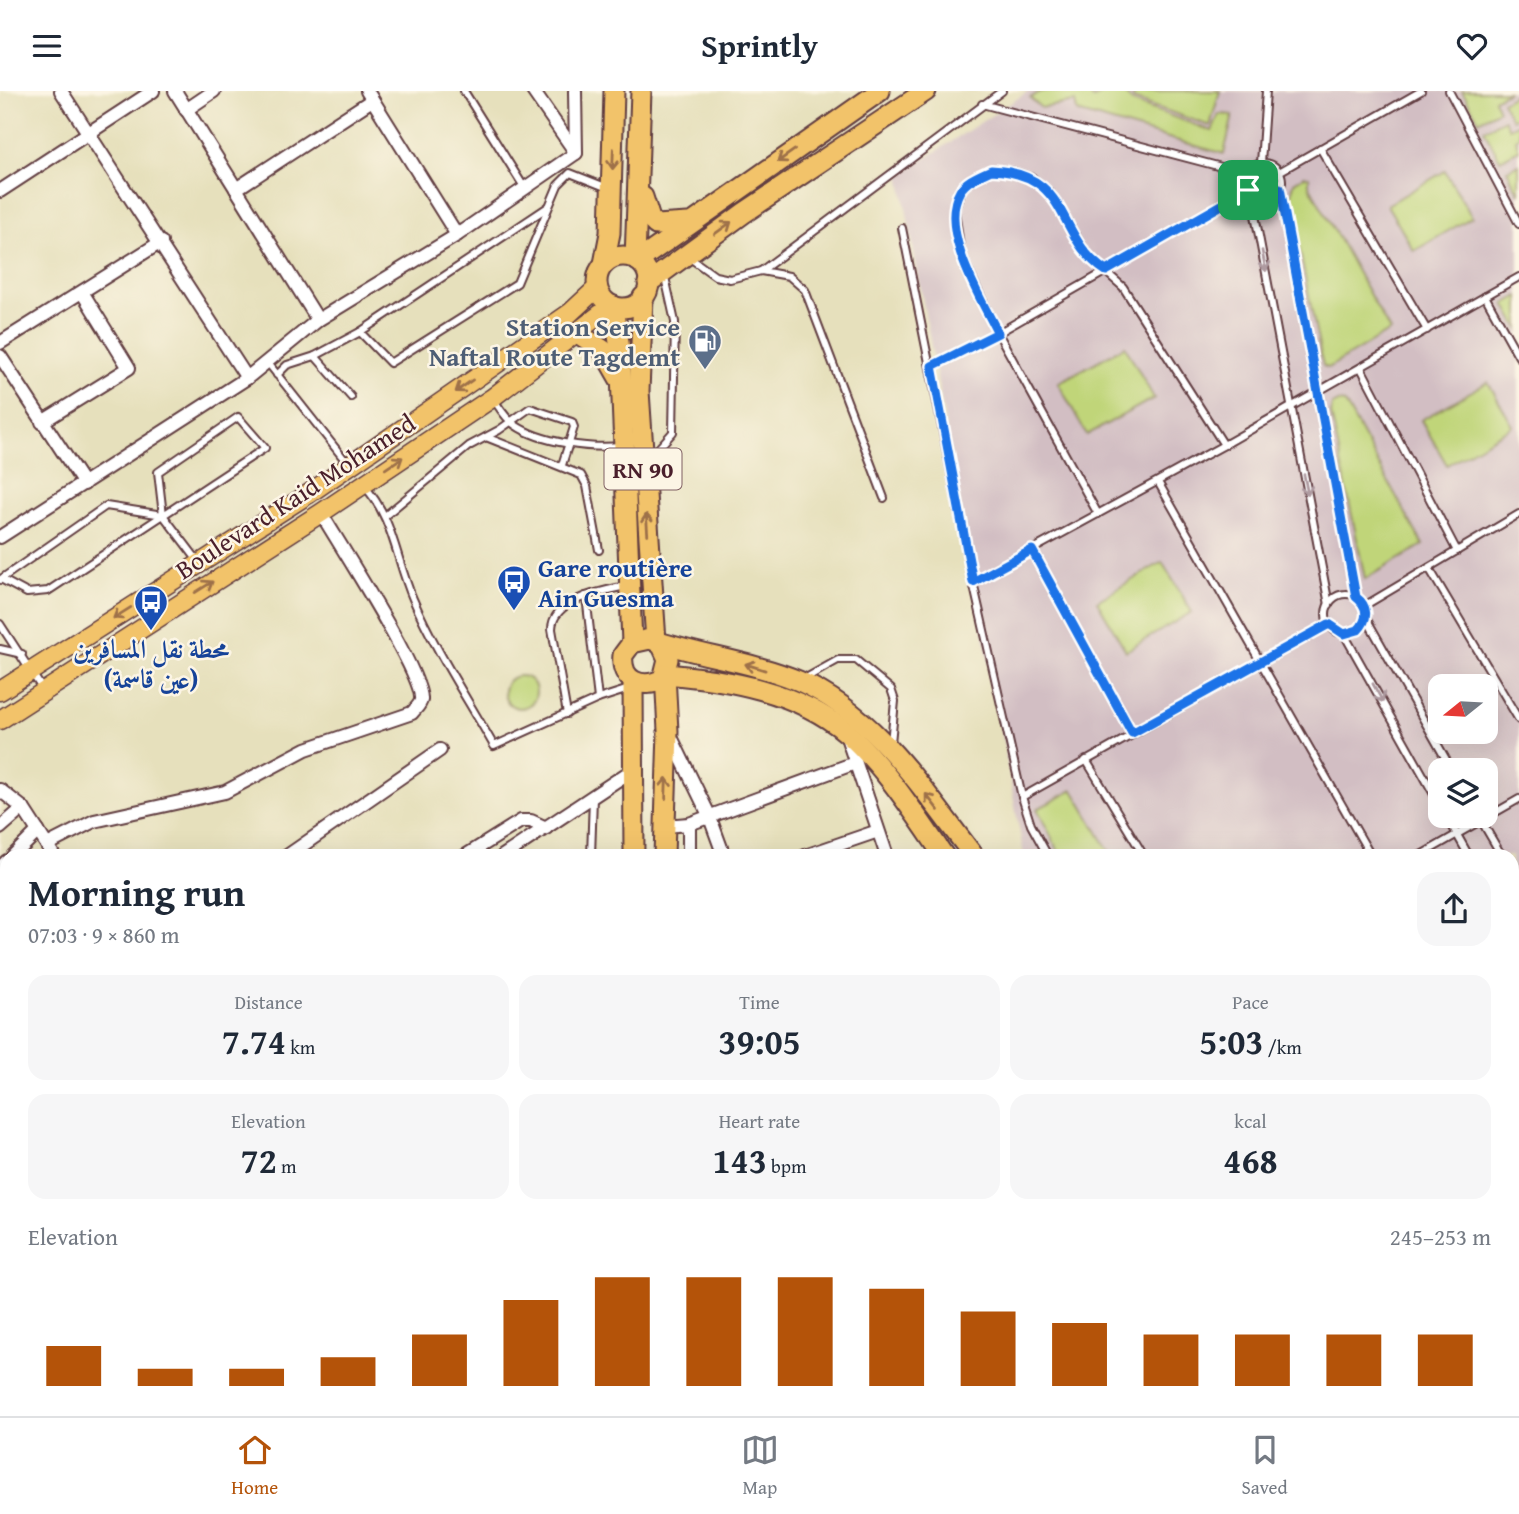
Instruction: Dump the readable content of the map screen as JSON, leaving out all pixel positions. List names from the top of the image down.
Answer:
{
  "streets": {
    "highway": ["RN 90"],
    "main road": ["Boulevard Kaid Mohamed"]
  },
  "crossings": [
    ["RN 90", "Boulevard Kaid Mohamed"]
  ],
  "places": {
    "fuel station": ["Station Service Naftal Route Tagdemt"],
    "bus stop": ["Gare routière Ain Guesma", "محطة نقل المسافرين (عين قاسمة)"]
  },
  "north": "left",
  "page": {
    "header": "Sprintly",
    "heading": ["Morning run", "07:03 · 9 × 860 m"],
    "stats": [
      ["Distance", "7.74 km"],
      ["Time", "39:05"],
      ["Pace", "5:03 /km"],
      ["Elevation", "72 m"],
      ["Heart rate", "143 bpm"],
      ["kcal", "468"]
    ],
    "chart": ["Elevation", "245–253 m"],
    "tabs": ["Home", "Map", "Saved"]
  }
}
